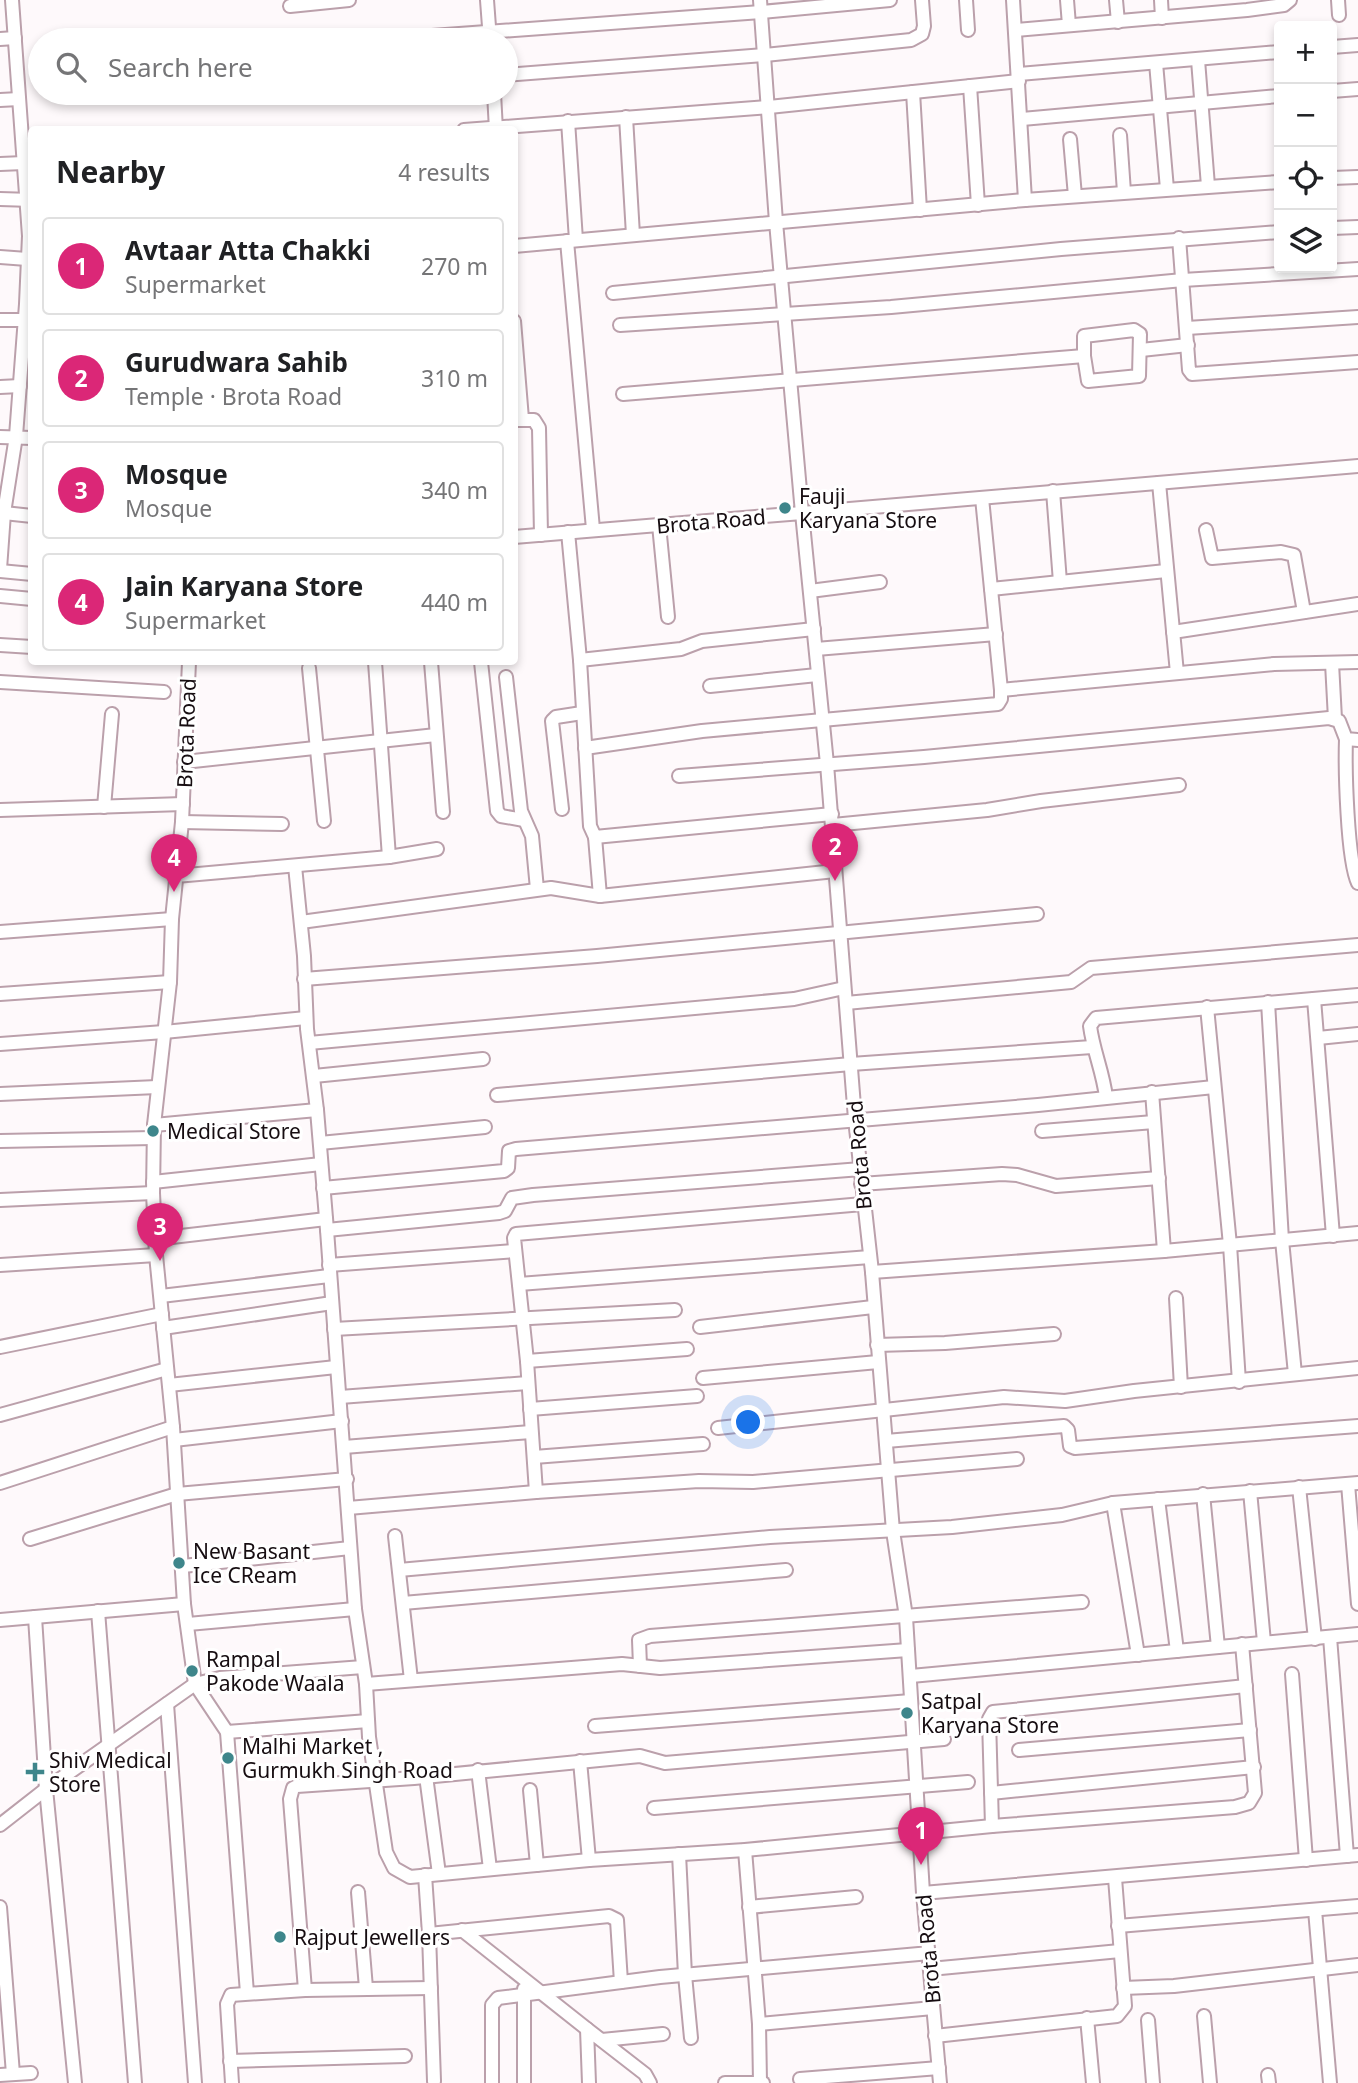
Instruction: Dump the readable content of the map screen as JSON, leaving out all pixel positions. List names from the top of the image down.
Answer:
{
  "streets": {
    "street": ["Brota Road"]
  },
  "places": {
    "other": [
      "Fauji Karyana Store",
      "Medical Store",
      "New Basant Ice CReam",
      "Rampal Pakode Waala",
      "Satpal Karyana Store",
      "Malhi Market , Gurmukh Singh Road",
      "Rajput Jewellers"
    ],
    "health": ["Shiv Medical Store"]
  },
  "page": {
    "map_buttons": ["+", "−"],
    "search": "Search here",
    "heading": ["Nearby", "4 results"],
    "list": [
      {
        "mark": "1",
        "name": "Avtaar Atta Chakki",
        "note": "Supermarket",
        "value": "270 m"
      },
      {
        "mark": "2",
        "name": "Gurudwara Sahib",
        "note": "Temple · Brota Road",
        "value": "310 m"
      },
      {
        "mark": "3",
        "name": "Mosque",
        "note": "Mosque",
        "value": "340 m"
      },
      {
        "mark": "4",
        "name": "Jain Karyana Store",
        "note": "Supermarket",
        "value": "440 m"
      }
    ],
    "pins": [
      "2",
      "4",
      "3",
      "1"
    ]
  }
}
